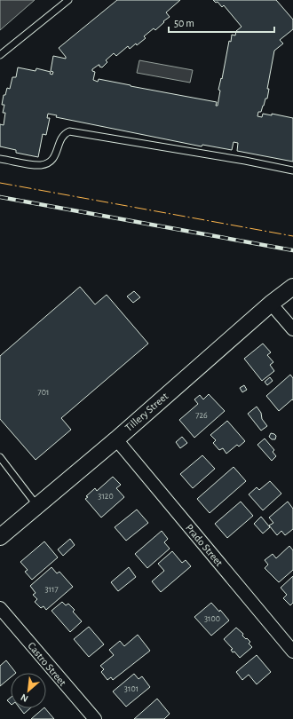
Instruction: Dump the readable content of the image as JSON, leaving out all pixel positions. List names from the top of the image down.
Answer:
{
  "streets": {
    "street": ["Tillery Street", "Prado Street", "Castro Street"]
  },
  "crossings": [
    ["Tillery Street", "Prado Street"]
  ],
  "house_numbers": [
    "701",
    "726",
    "3120",
    "3117",
    "3100",
    "3101"
  ],
  "scale_bar": "50 m",
  "north": "bottom left"
}
